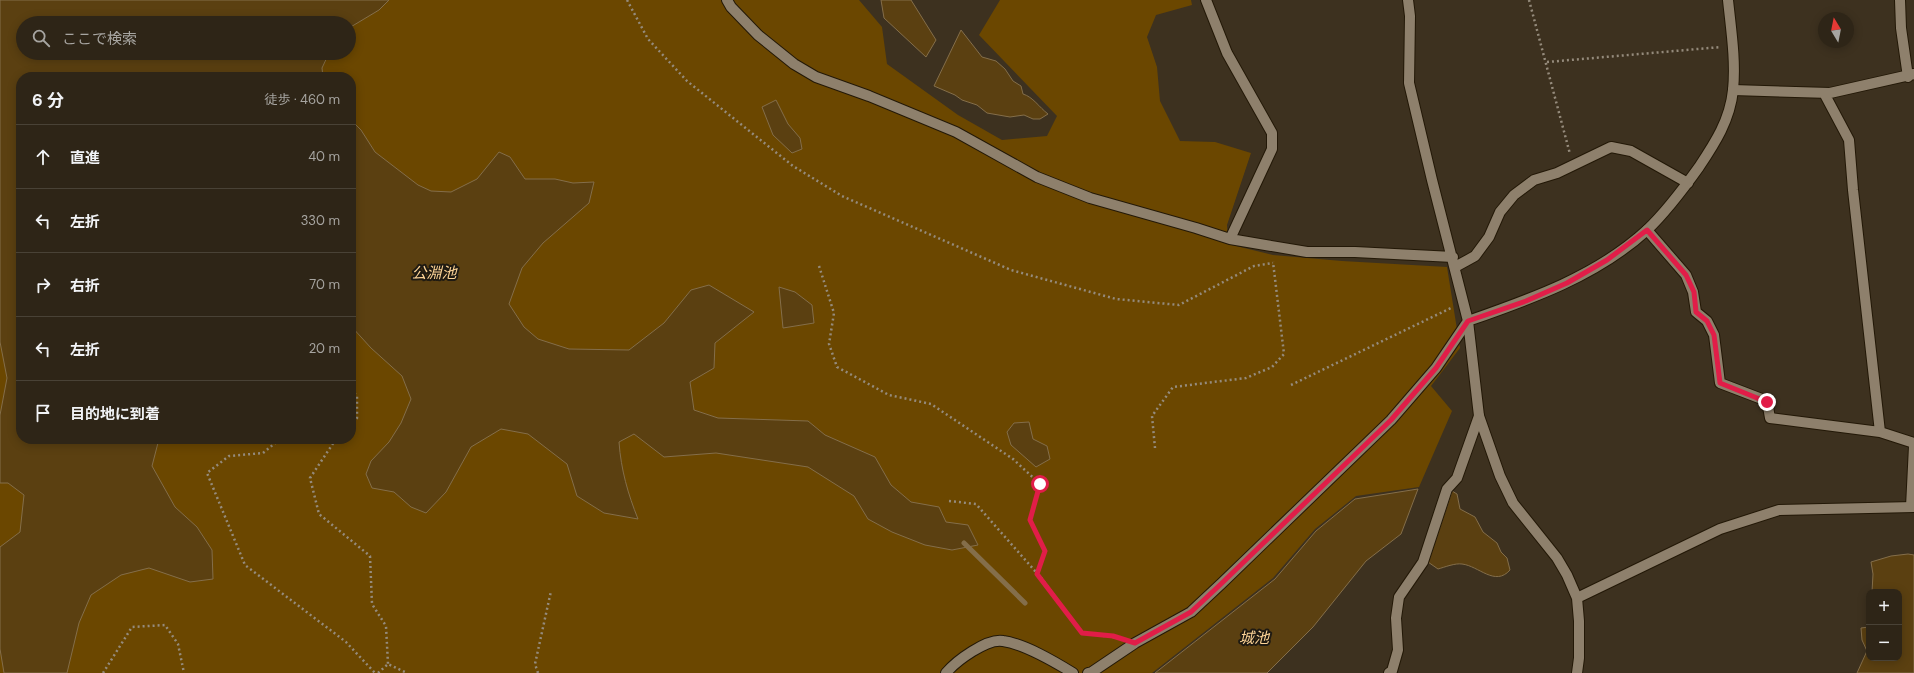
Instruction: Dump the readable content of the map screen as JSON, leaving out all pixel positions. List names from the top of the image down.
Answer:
{
  "water": ["公淵池", "城池"],
  "north": "top",
  "page": {
    "search": "ここで検索",
    "heading": ["6 分", "徒歩 · 460 m"],
    "list": [
      ["直進", "40 m"],
      ["左折", "330 m"],
      ["右折", "70 m"],
      ["左折", "20 m"],
      "目的地に到着"
    ],
    "map_buttons": ["+", "−"]
  }
}
